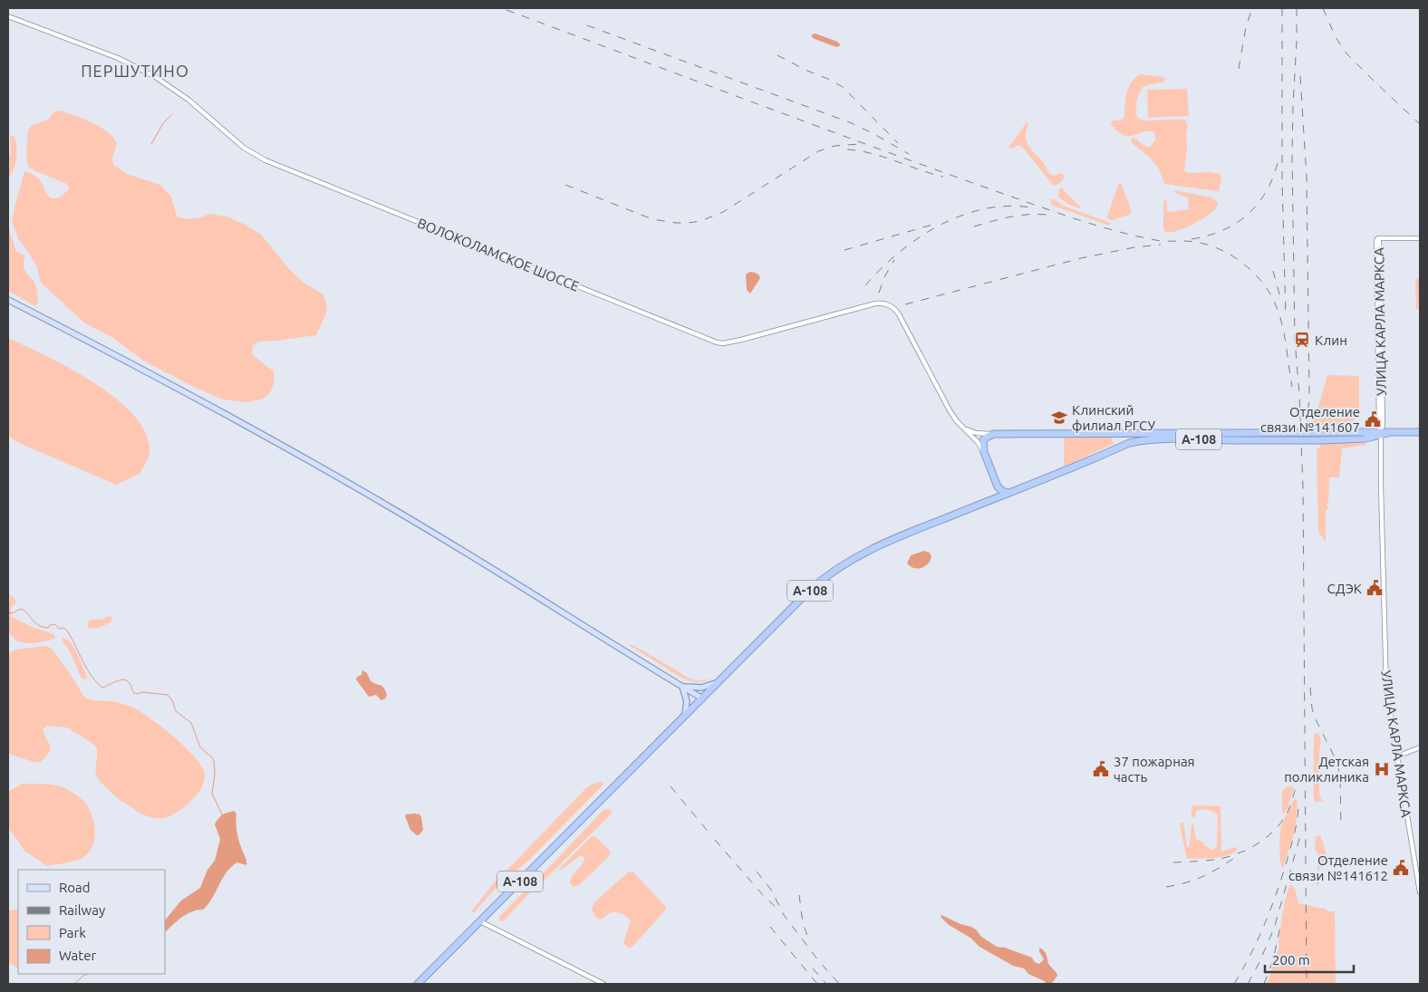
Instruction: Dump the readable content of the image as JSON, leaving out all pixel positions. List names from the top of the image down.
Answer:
{
  "streets": {
    "highway": ["А-108"],
    "street": ["ВОЛОКОЛАМСКОЕ ШОССЕ", "УЛИЦА КАРЛА МАРКСА"]
  },
  "crossings": [
    ["УЛИЦА КАРЛА МАРКСА", "А-108"]
  ],
  "districts": ["ПЕРШУТИНО"],
  "places": {
    "station": ["Клин"],
    "school or university": ["Клинский филиал РГСУ"],
    "public building": [
      "Отделение связи №141607",
      "СДЭК",
      "37 пожарная часть",
      "Отделение связи №141612"
    ],
    "hospital": ["Детская поликлиника"]
  },
  "legend": [
    "Road",
    "Railway",
    "Park",
    "Water"
  ],
  "scale_bar": "200 m"
}
